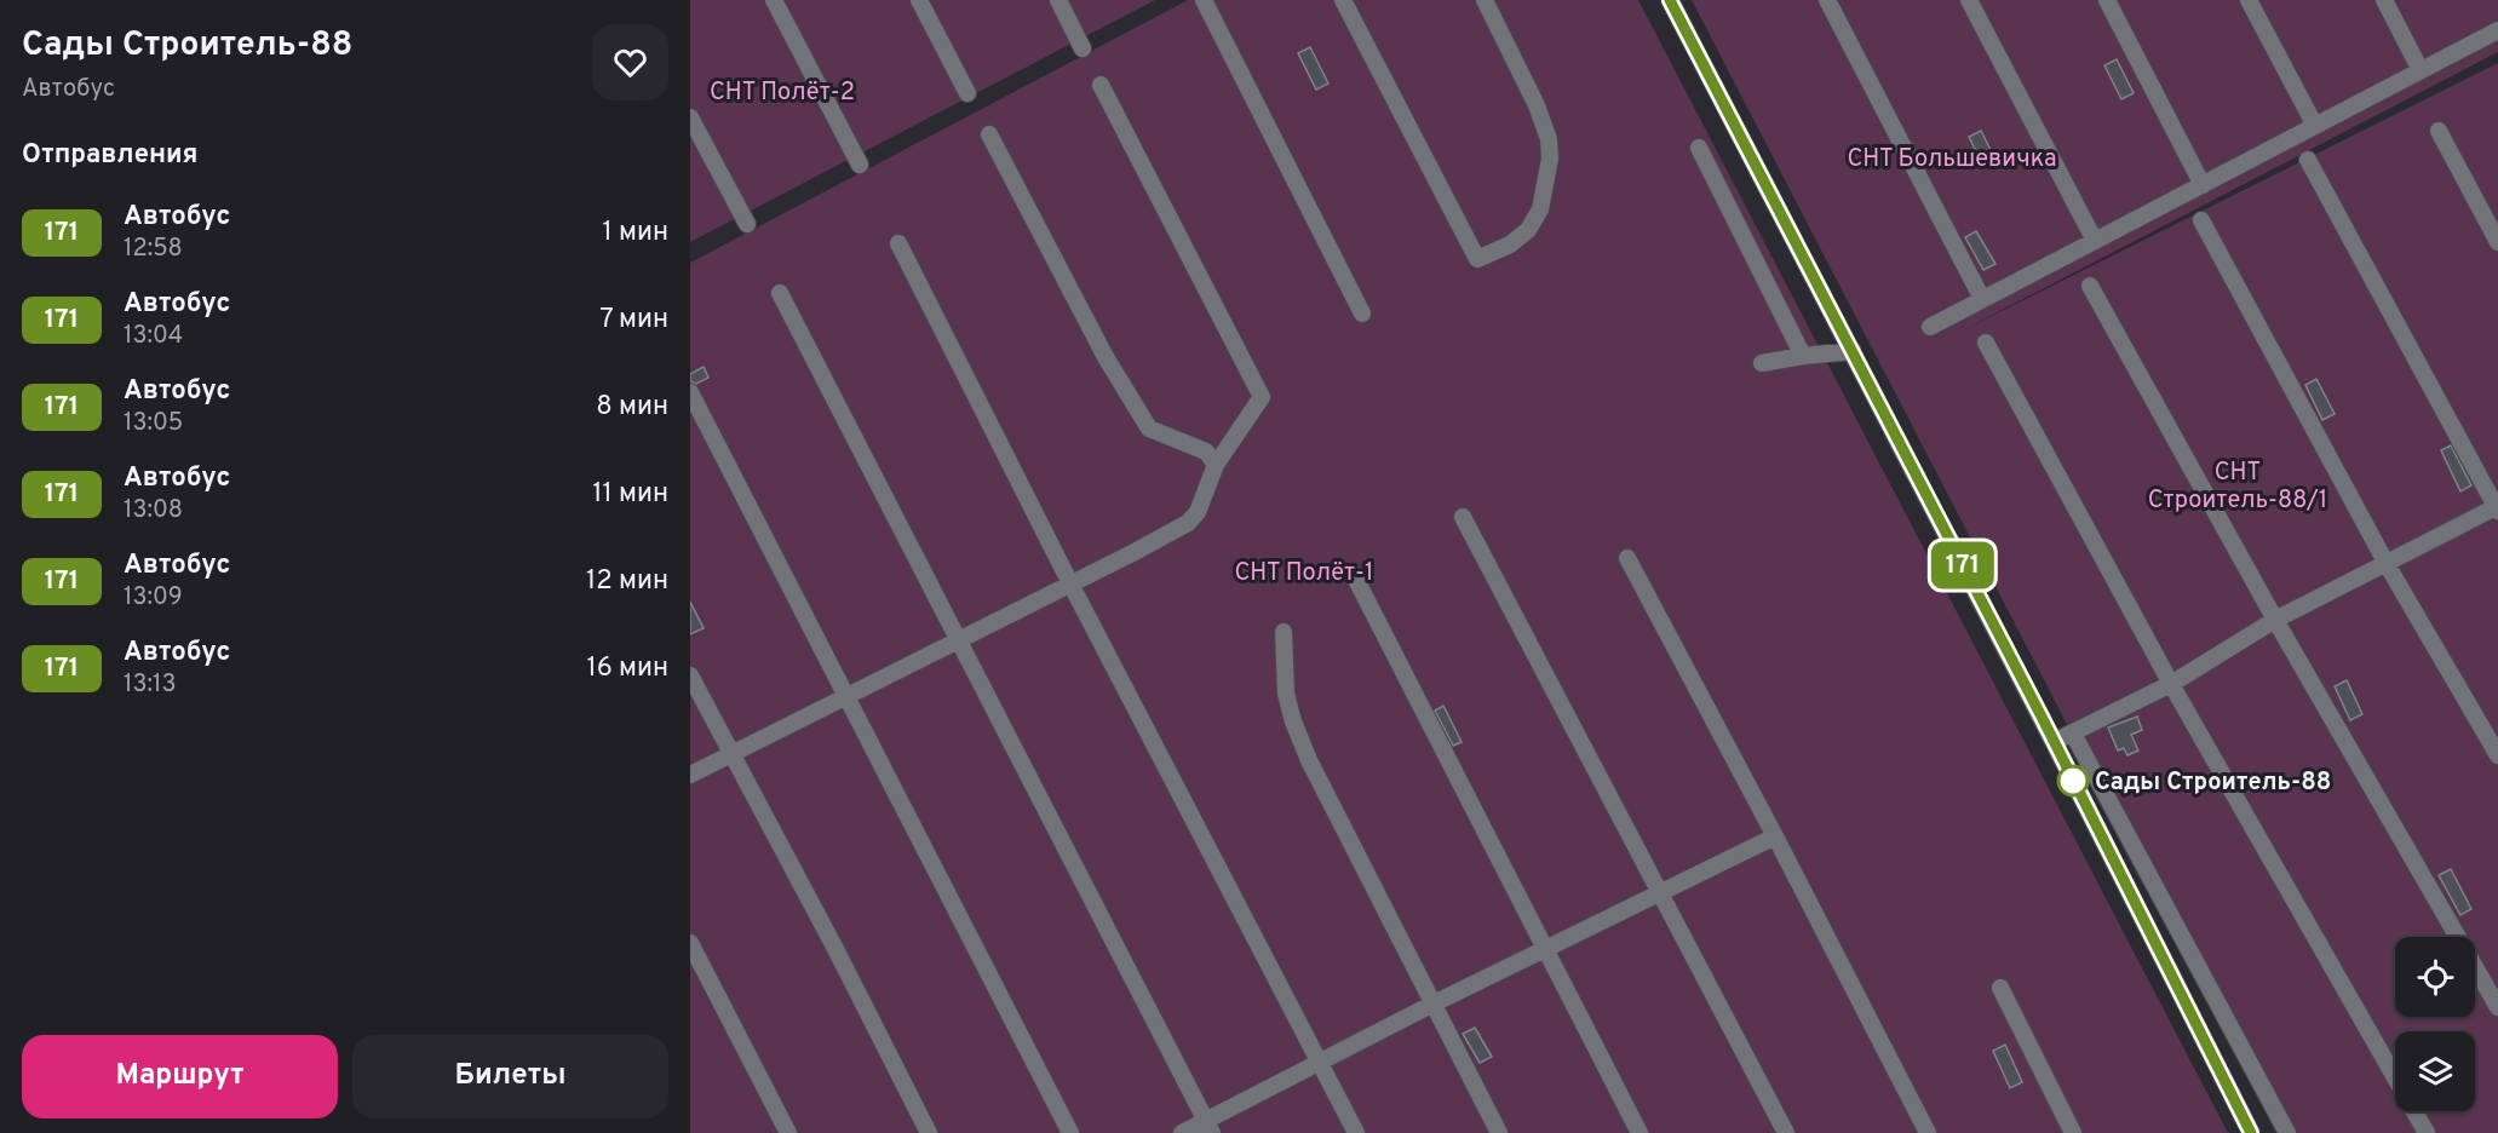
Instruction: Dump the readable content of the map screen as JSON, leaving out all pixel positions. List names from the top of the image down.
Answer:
{
  "parks": [
    "СНТ Полёт-2",
    "СНТ Большевичка",
    "СНТ Строитель-88/1",
    "СНТ Полёт-1"
  ],
  "places": ["Сады Строитель-88"],
  "lines": ["bus line 171"],
  "page": {
    "heading": [
      ["Сады Строитель-88", "Автобус"],
      "Отправления"
    ],
    "on_map": "171",
    "list": [
      {
        "mark": "171",
        "name": "Автобус",
        "note": "12:58",
        "value": "1 мин"
      },
      {
        "mark": "171",
        "name": "Автобус",
        "note": "13:04",
        "value": "7 мин"
      },
      {
        "mark": "171",
        "name": "Автобус",
        "note": "13:05",
        "value": "8 мин"
      },
      {
        "mark": "171",
        "name": "Автобус",
        "note": "13:08",
        "value": "11 мин"
      },
      {
        "mark": "171",
        "name": "Автобус",
        "note": "13:09",
        "value": "12 мин"
      },
      {
        "mark": "171",
        "name": "Автобус",
        "note": "13:13",
        "value": "16 мин"
      }
    ],
    "buttons": ["Маршрут", "Билеты"]
  }
}
